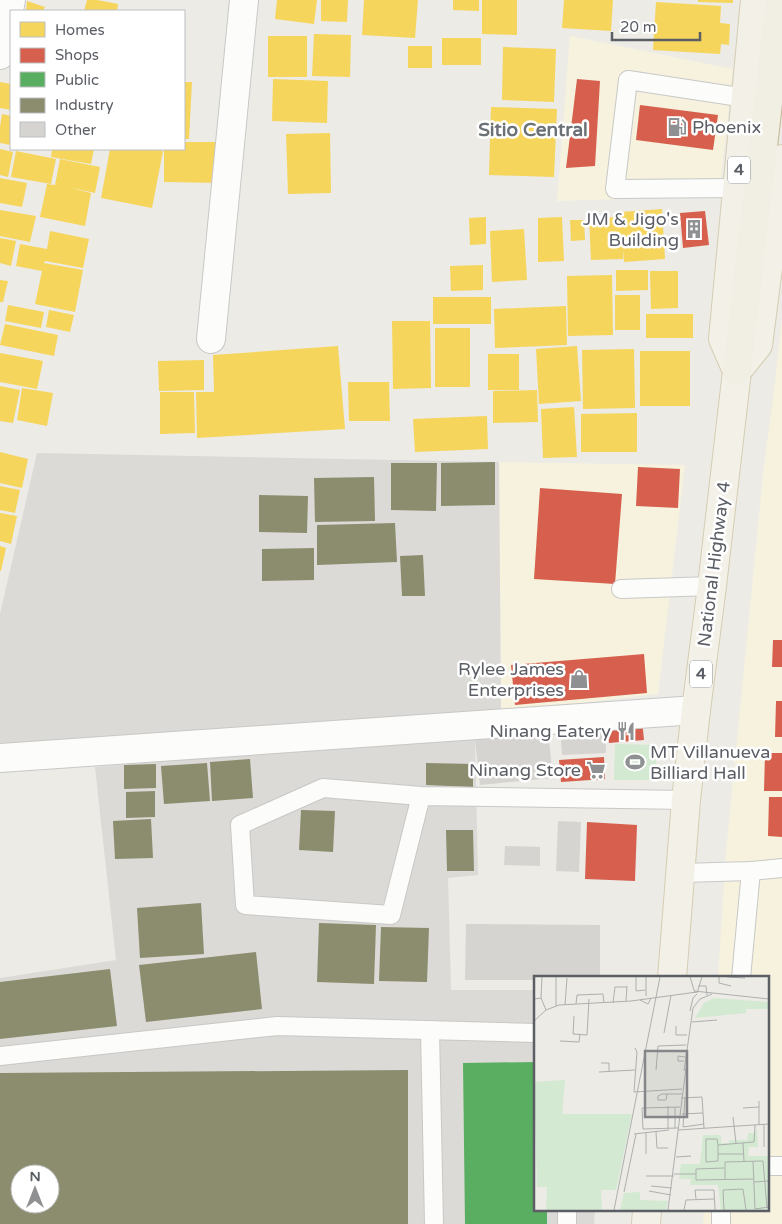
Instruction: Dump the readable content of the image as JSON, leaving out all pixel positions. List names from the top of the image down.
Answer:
{
  "streets": {
    "main road": ["4", "National Highway 4"]
  },
  "crossings": [
    ["4", "National Highway 4"]
  ],
  "districts": ["Sitio Central"],
  "places": {
    "fuel station": ["Phoenix"],
    "building": ["JM & Jigo's Building"],
    "shop": ["Rylee James Enterprises"],
    "restaurant": ["Ninang Eatery"],
    "sports": ["MT Villanueva Billiard Hall"],
    "supermarket": ["Ninang Store"]
  },
  "legend": [
    "Homes",
    "Shops",
    "Public",
    "Industry",
    "Other"
  ],
  "scale_bar": "20 m",
  "north": "top"
}
